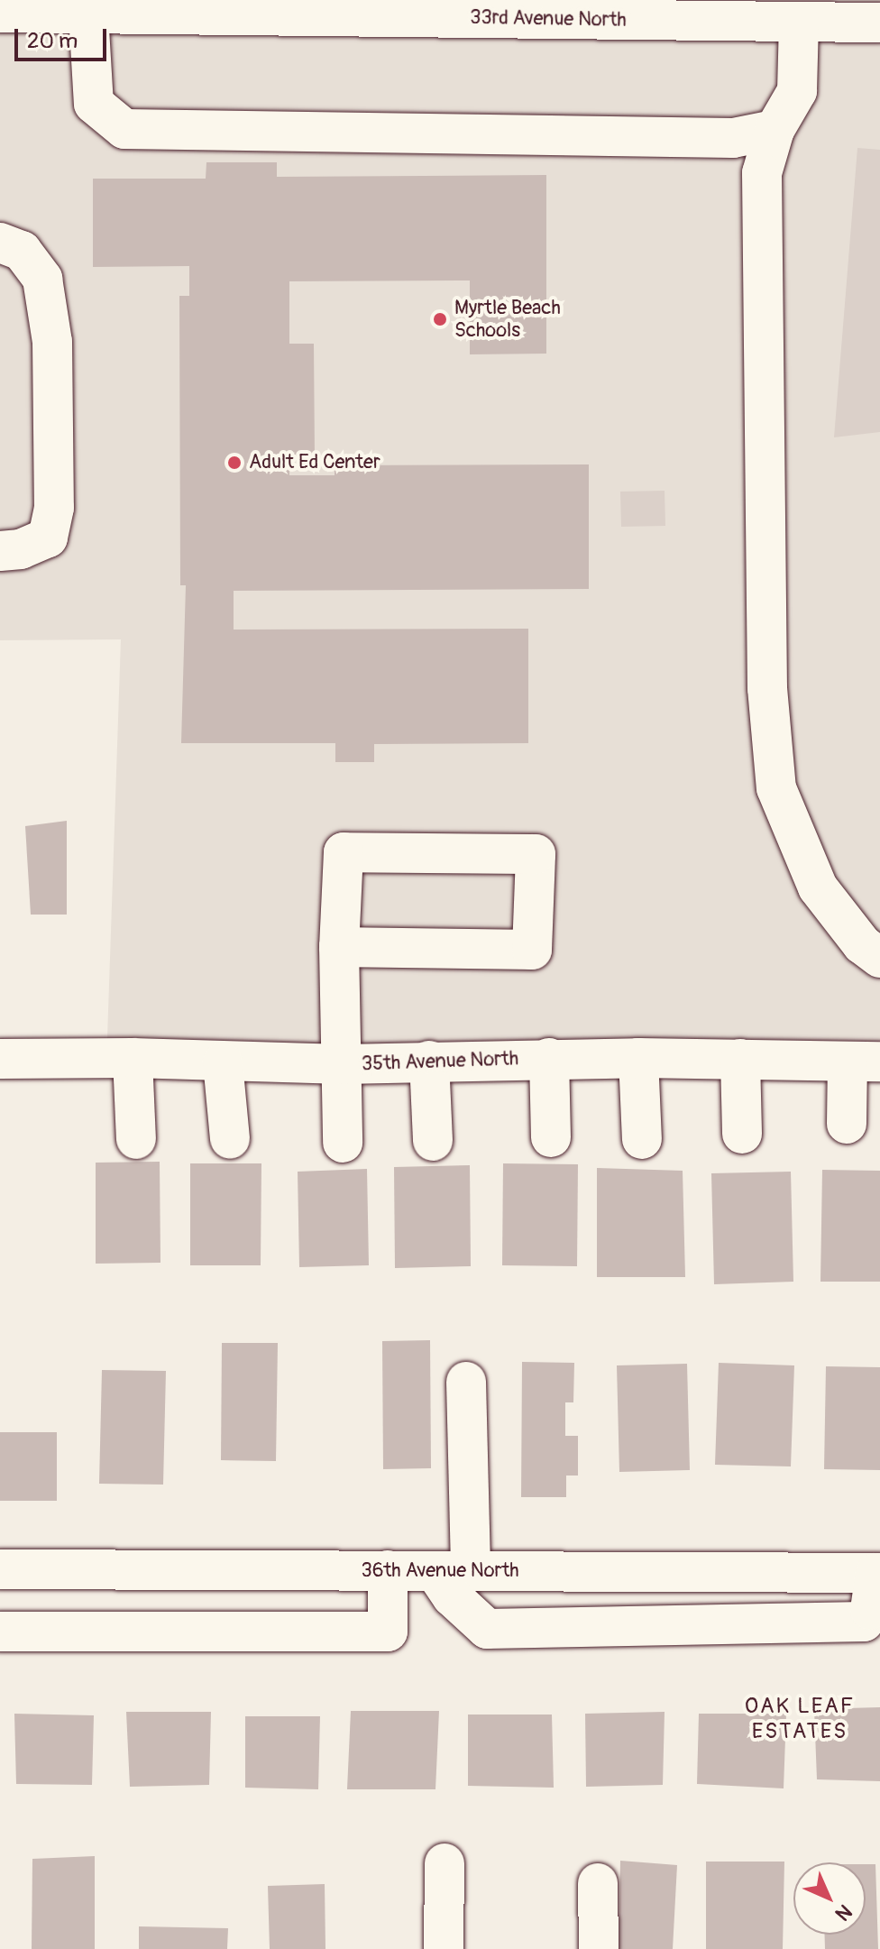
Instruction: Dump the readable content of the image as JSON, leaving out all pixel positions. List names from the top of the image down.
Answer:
{
  "streets": {
    "street": ["33rd Avenue North", "35th Avenue North", "36th Avenue North"]
  },
  "districts": ["OAK LEAF ESTATES"],
  "places": ["Myrtle Beach Schools", "Adult Ed Center"],
  "scale_bar": "20 m",
  "north": "bottom right"
}
